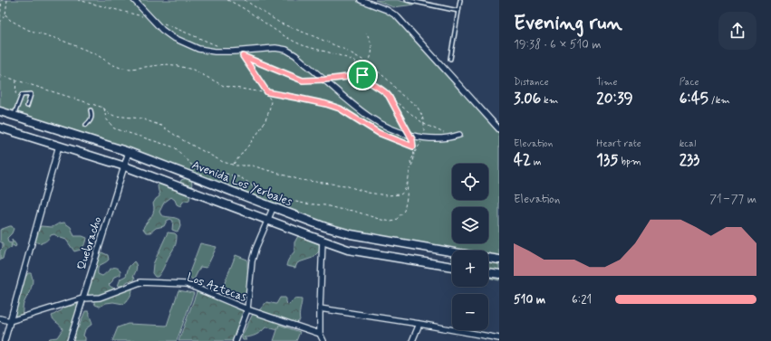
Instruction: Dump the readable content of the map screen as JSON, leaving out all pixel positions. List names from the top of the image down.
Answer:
{
  "streets": {
    "street": ["Avenida Los Yerbales", "Quebracho", "Los Aztecas"]
  },
  "crossings": [
    ["Avenida Los Yerbales", "Quebracho"],
    ["Quebracho", "Los Aztecas"]
  ],
  "page": {
    "heading": ["Evening run", "19:38 · 6 × 510 m"],
    "stats": [
      ["Distance", "3.06 km"],
      ["Time", "20:39"],
      ["Pace", "6:45 /km"],
      ["Elevation", "42 m"],
      ["Heart rate", "135 bpm"],
      ["kcal", "233"]
    ],
    "map_buttons": ["+", "−"],
    "chart": ["Elevation", "71–77 m"],
    "list": [
      {
        "name": "510 m",
        "note": "6:21"
      }
    ]
  }
}
